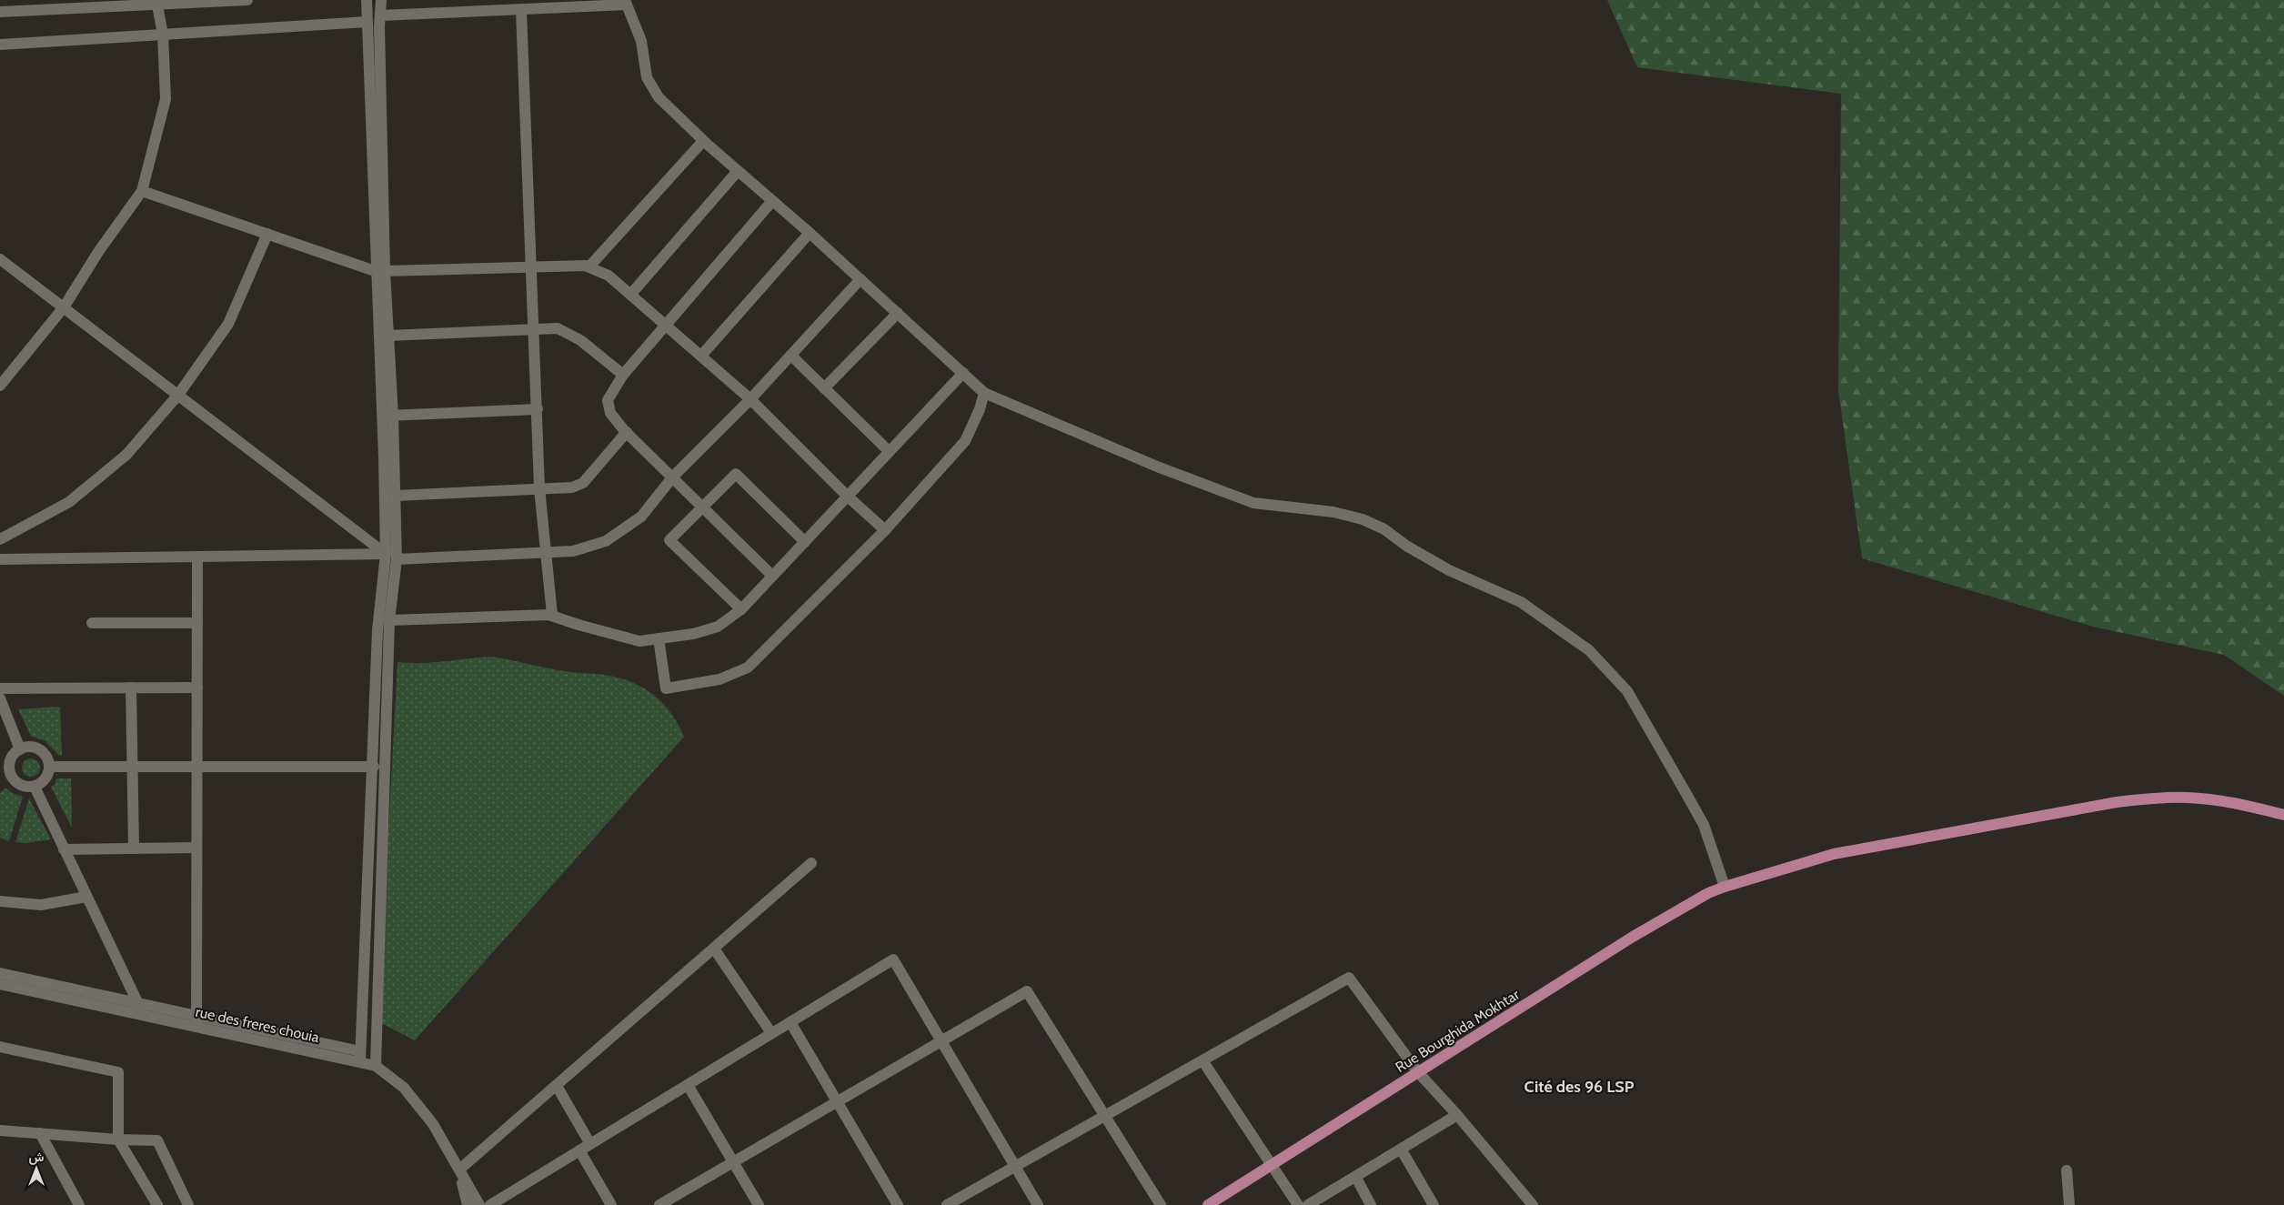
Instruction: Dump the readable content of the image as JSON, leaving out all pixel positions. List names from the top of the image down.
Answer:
{
  "streets": {
    "main road": ["Rue Bourghida Mokhtar"],
    "street": ["rue des freres chouia"]
  },
  "districts": ["Cité des 96 LSP"],
  "north": "top"
}
